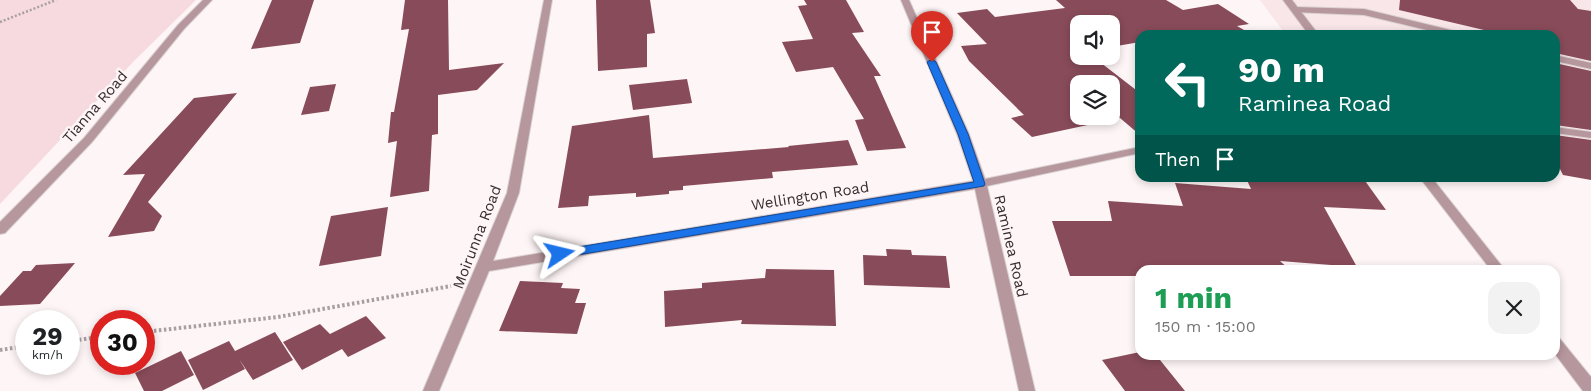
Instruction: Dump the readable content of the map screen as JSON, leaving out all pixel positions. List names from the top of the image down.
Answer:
{
  "streets": {
    "street": [
      "Tianna Road",
      "Wellington Road",
      "Moirunna Road",
      "Raminea Road"
    ]
  },
  "crossings": [
    ["Wellington Road", "Moirunna Road"],
    ["Wellington Road", "Raminea Road"]
  ],
  "page": {
    "turn": ["90 m", "Raminea Road"],
    "then": "Then",
    "heading": ["1 min", "150 m · 15:00"],
    "speed": "29 km/h",
    "limit": "30"
  }
}
